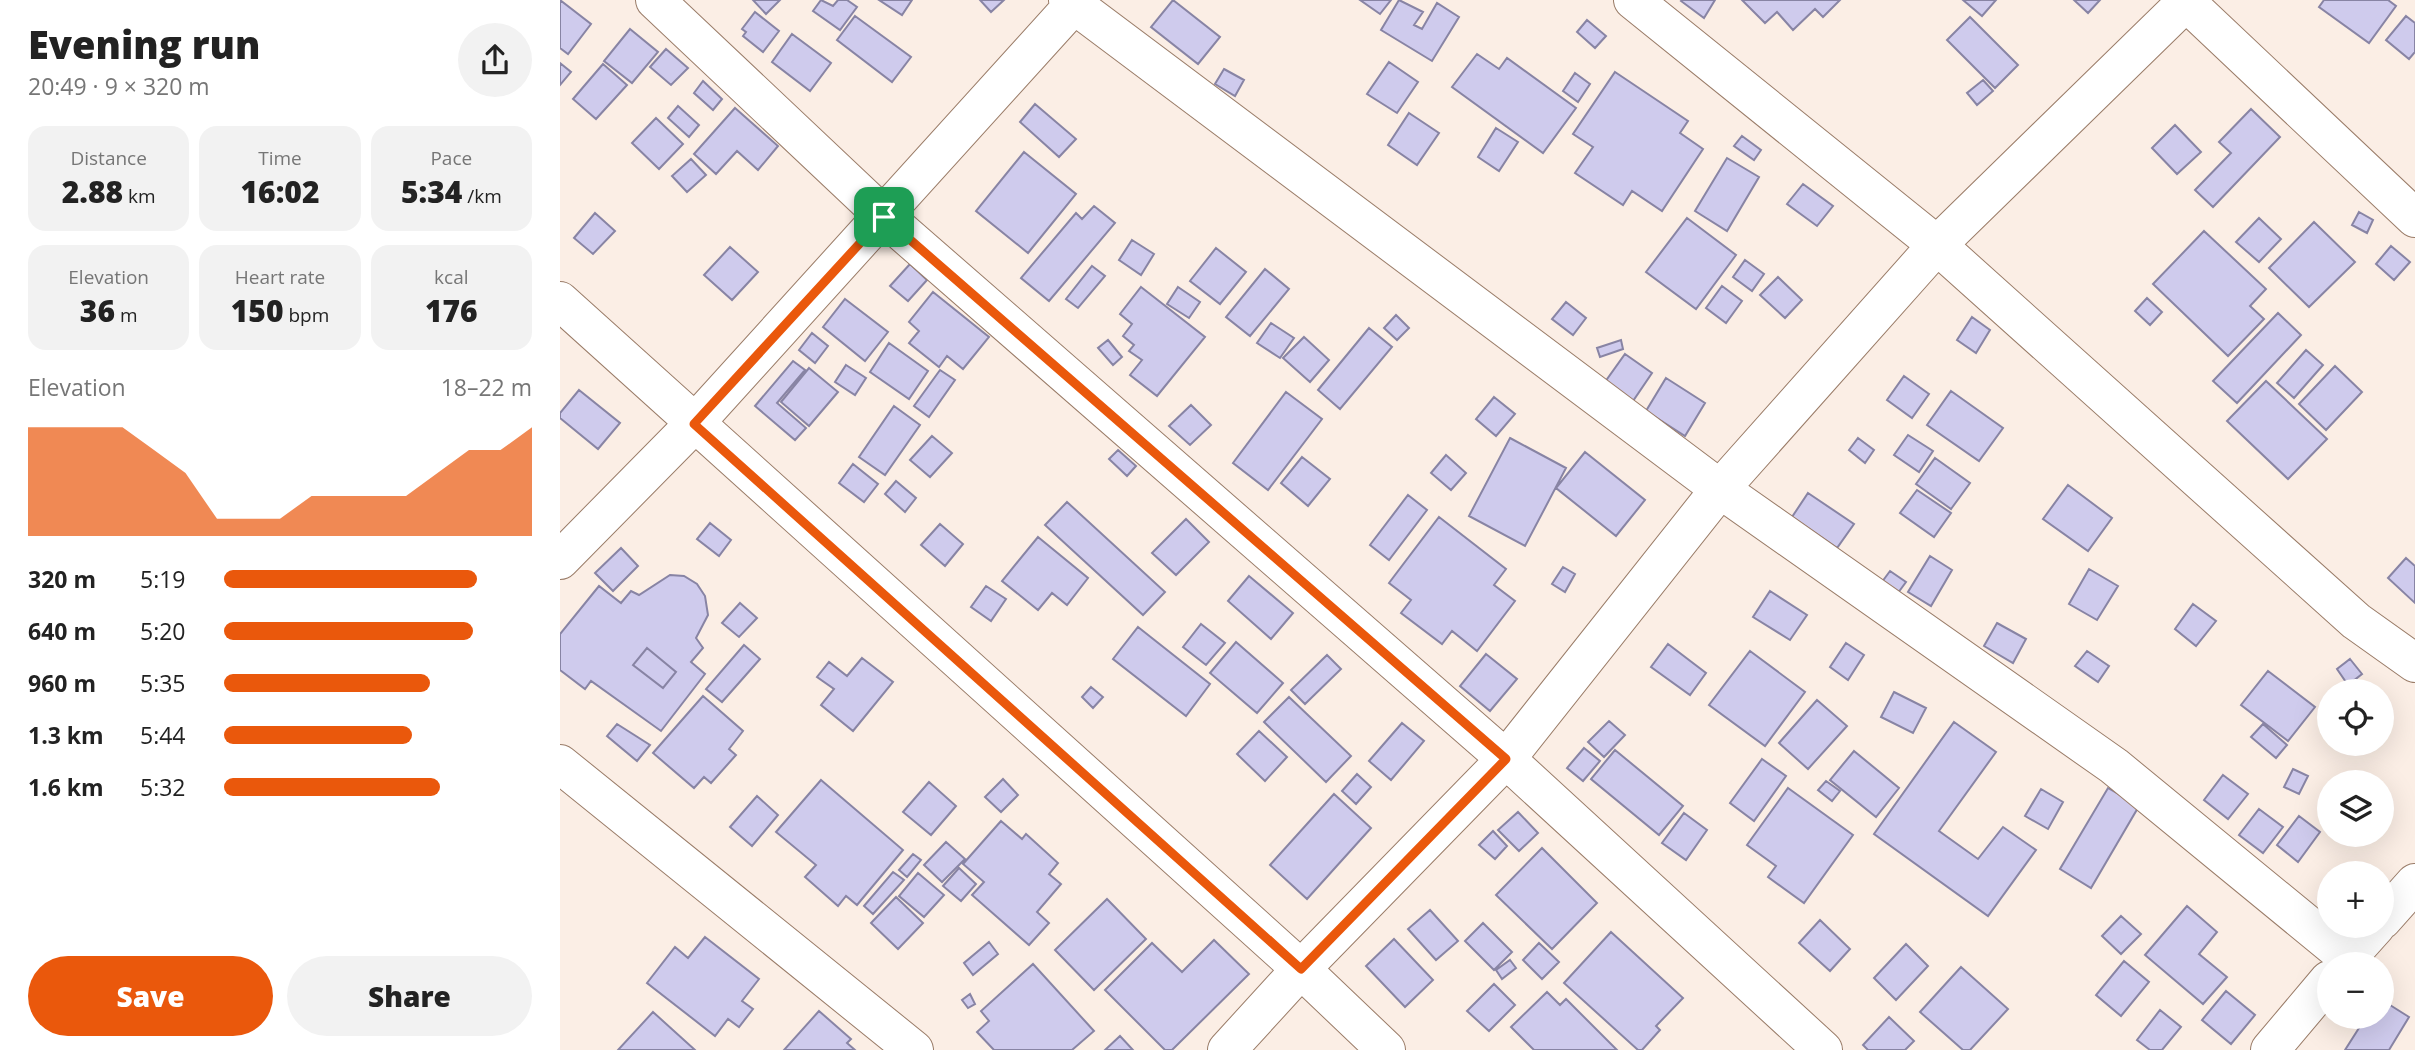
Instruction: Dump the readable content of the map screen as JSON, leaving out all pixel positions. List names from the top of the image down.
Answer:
{
  "page": {
    "heading": ["Evening run", "20:49 · 9 × 320 m"],
    "stats": [
      ["Distance", "2.88 km"],
      ["Time", "16:02"],
      ["Pace", "5:34 /km"],
      ["Elevation", "36 m"],
      ["Heart rate", "150 bpm"],
      ["kcal", "176"]
    ],
    "chart": ["Elevation", "18–22 m"],
    "list": [
      {
        "name": "320 m",
        "note": "5:19"
      },
      {
        "name": "640 m",
        "note": "5:20"
      },
      {
        "name": "960 m",
        "note": "5:35"
      },
      {
        "name": "1.3 km",
        "note": "5:44"
      },
      {
        "name": "1.6 km",
        "note": "5:32"
      }
    ],
    "map_buttons": ["+", "−"],
    "buttons": ["Save", "Share"]
  }
}
